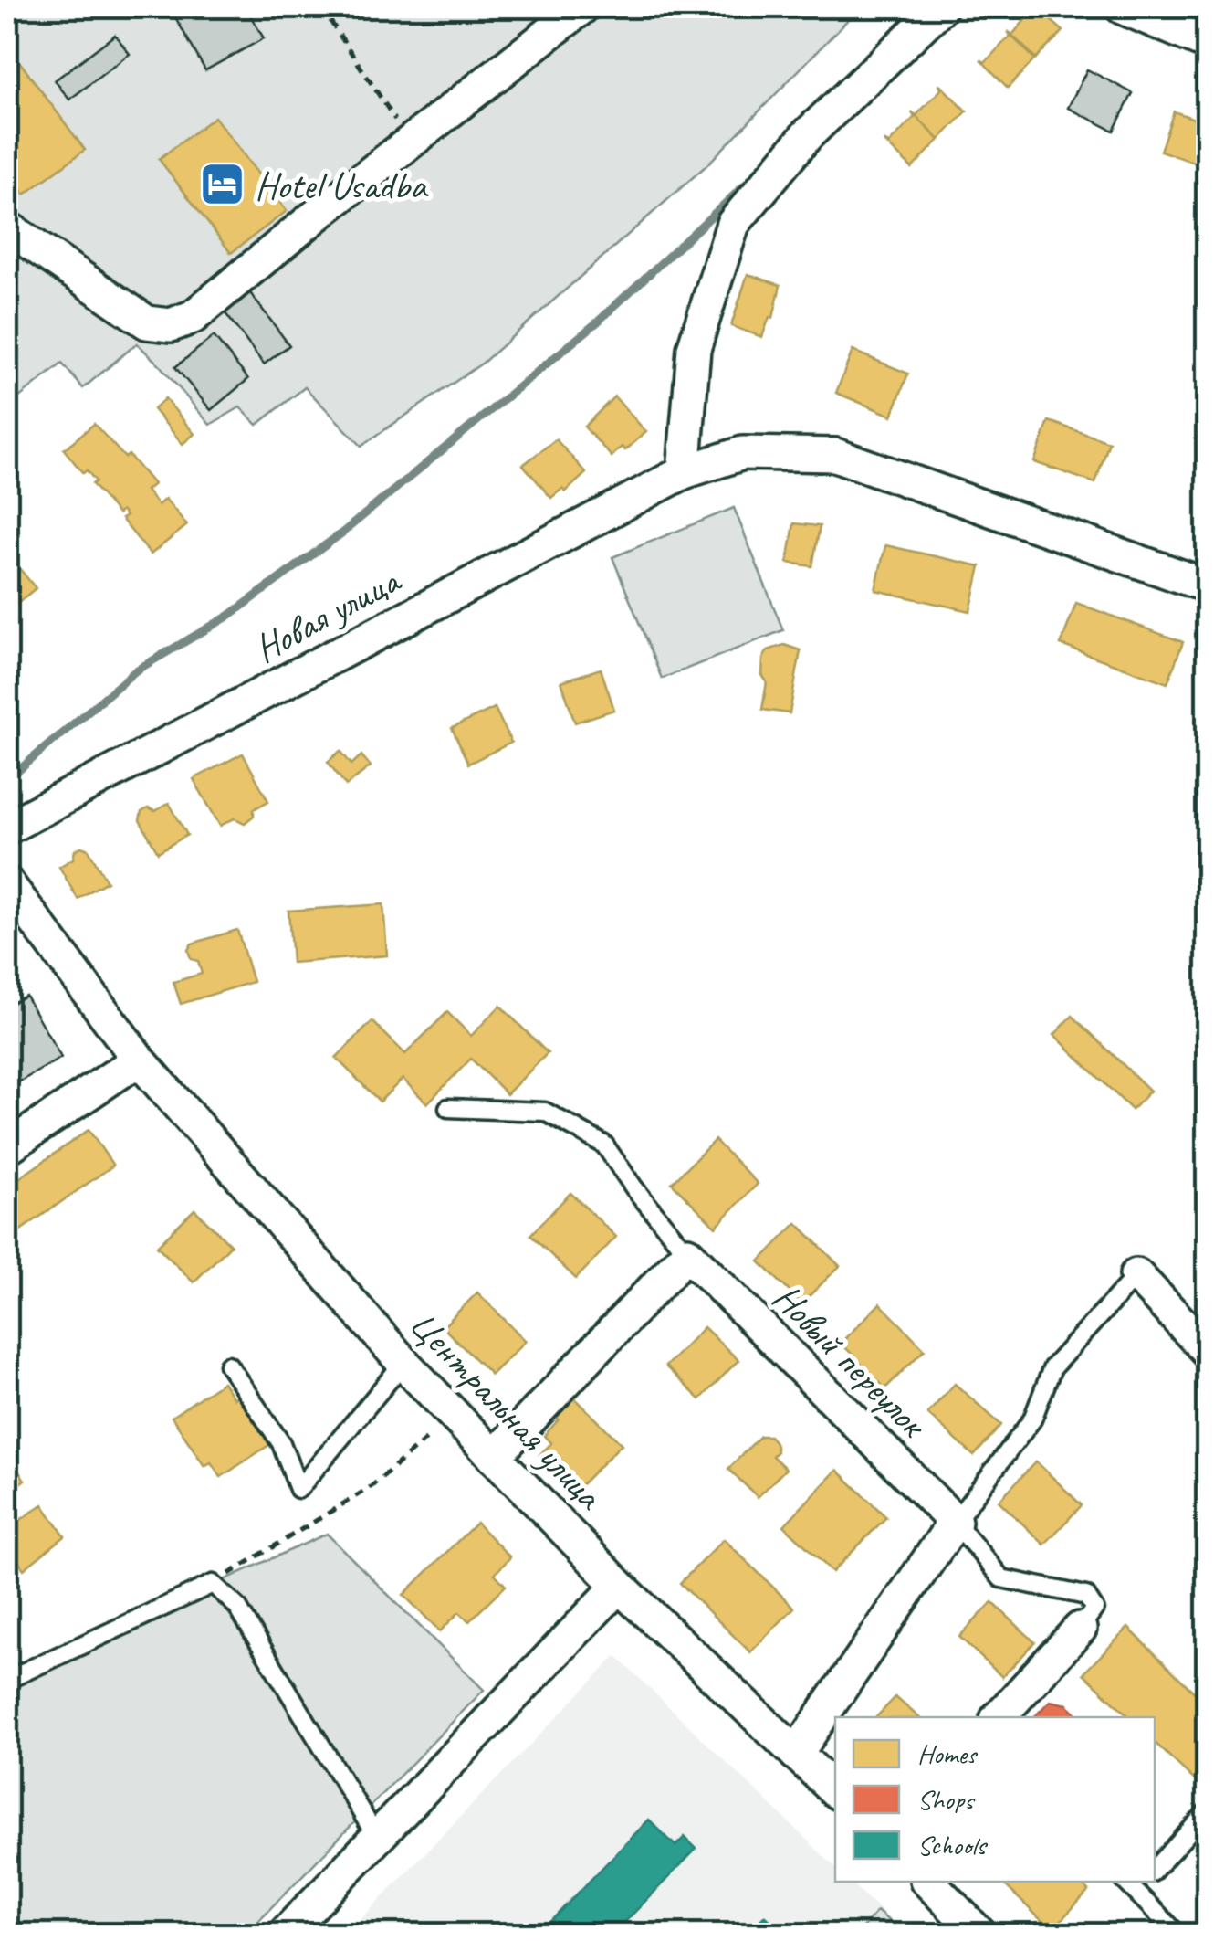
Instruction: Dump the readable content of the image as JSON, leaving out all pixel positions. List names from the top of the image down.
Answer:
{
  "streets": {
    "street": ["Новая улица", "Новый переулок", "Центральная улица"]
  },
  "places": {
    "hotel": ["Hotel Usadba"]
  },
  "legend": ["Homes", "Shops", "Schools"]
}
